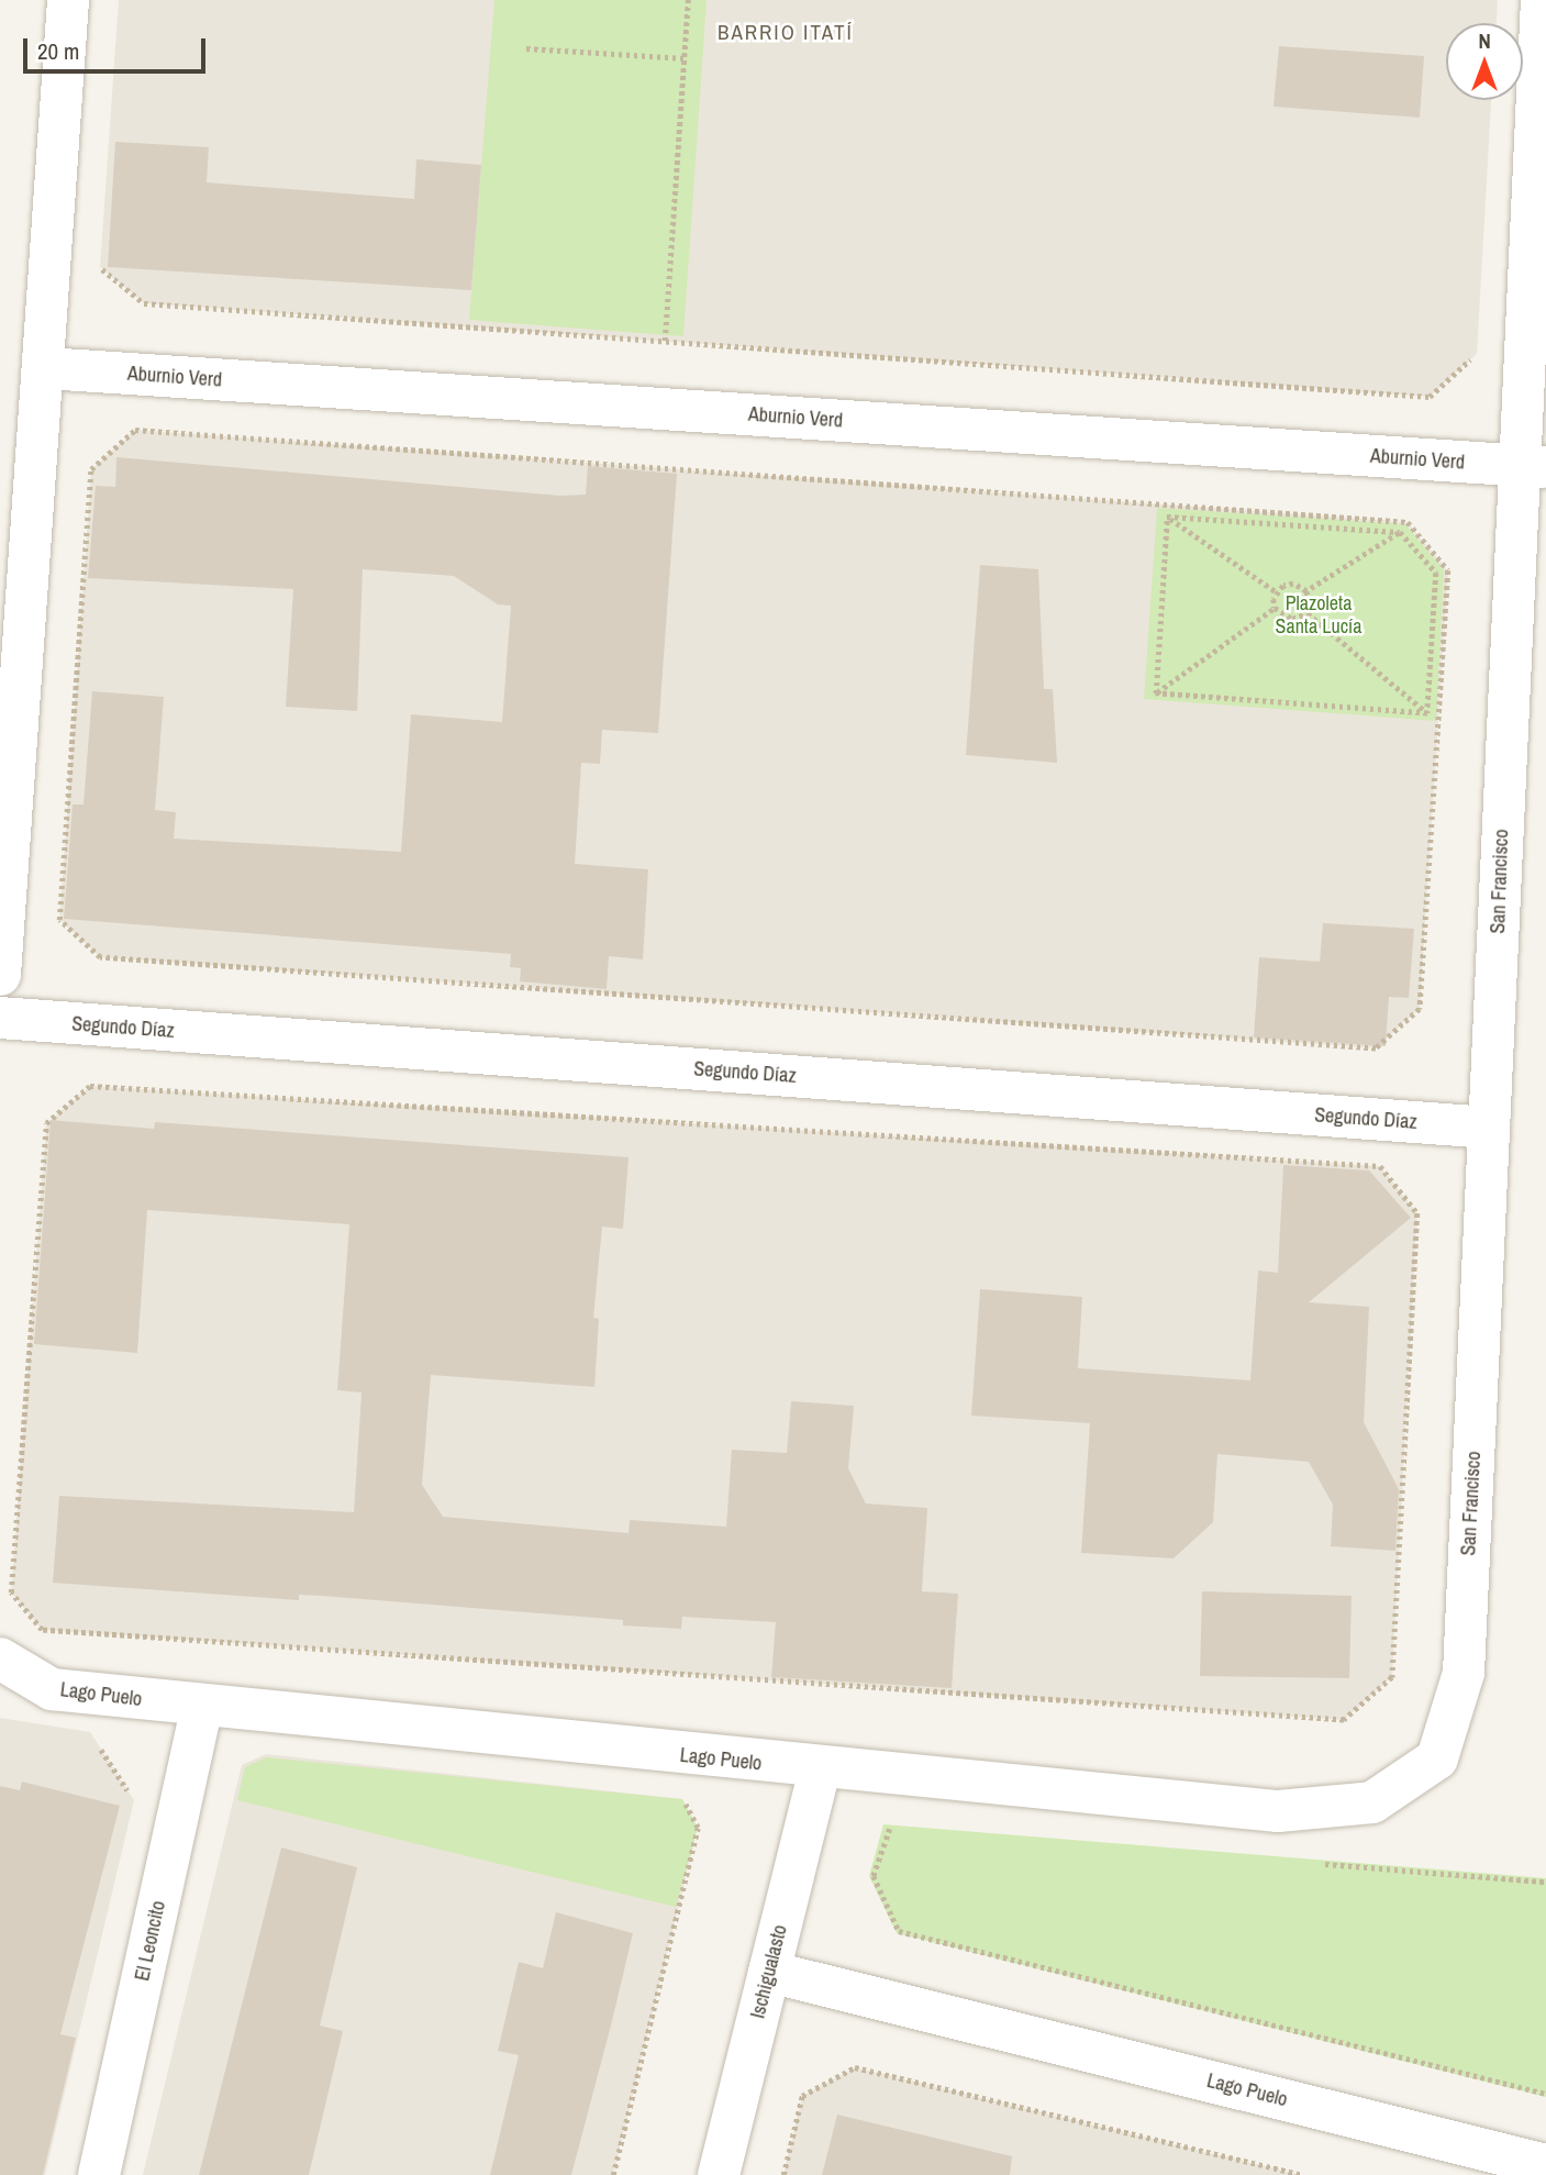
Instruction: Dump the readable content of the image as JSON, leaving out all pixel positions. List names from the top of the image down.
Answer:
{
  "streets": {
    "street": [
      "Aburnio Verd",
      "San Francisco",
      "Segundo Díaz",
      "Lago Puelo",
      "El Leoncito",
      "Ischigualasto"
    ]
  },
  "crossings": [
    ["Aburnio Verd", "San Francisco"],
    ["San Francisco", "Segundo Díaz"],
    ["San Francisco", "Lago Puelo"],
    ["Lago Puelo", "El Leoncito"],
    ["Lago Puelo", "Ischigualasto"]
  ],
  "districts": ["BARRIO ITATÍ"],
  "parks": ["Plazoleta Santa Lucía"],
  "scale_bar": "20 m",
  "north": "top"
}
